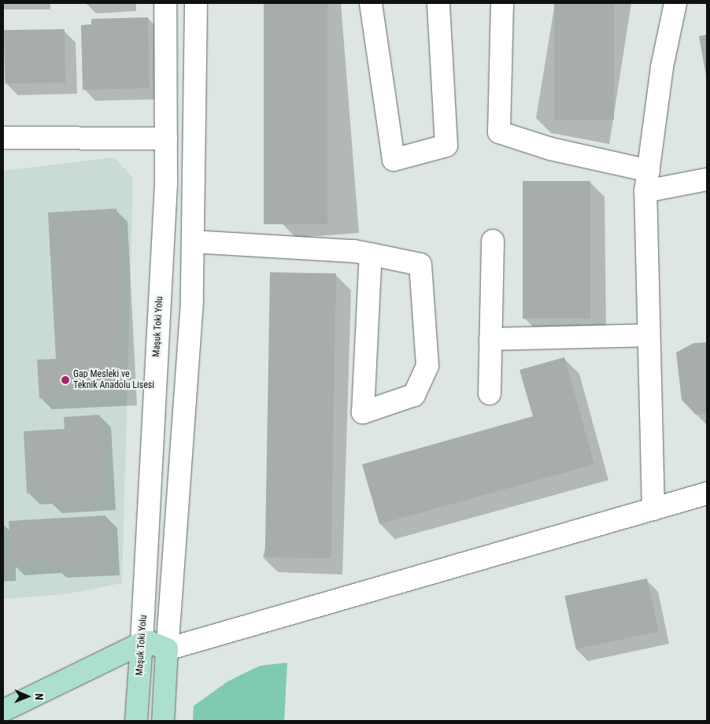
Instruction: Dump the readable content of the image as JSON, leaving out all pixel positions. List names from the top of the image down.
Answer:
{
  "streets": {
    "main road": ["Maşuk Toki Yolu"]
  },
  "places": ["Gap Mesleki ve Teknik Anadolu Lisesi"],
  "north": "right"
}
